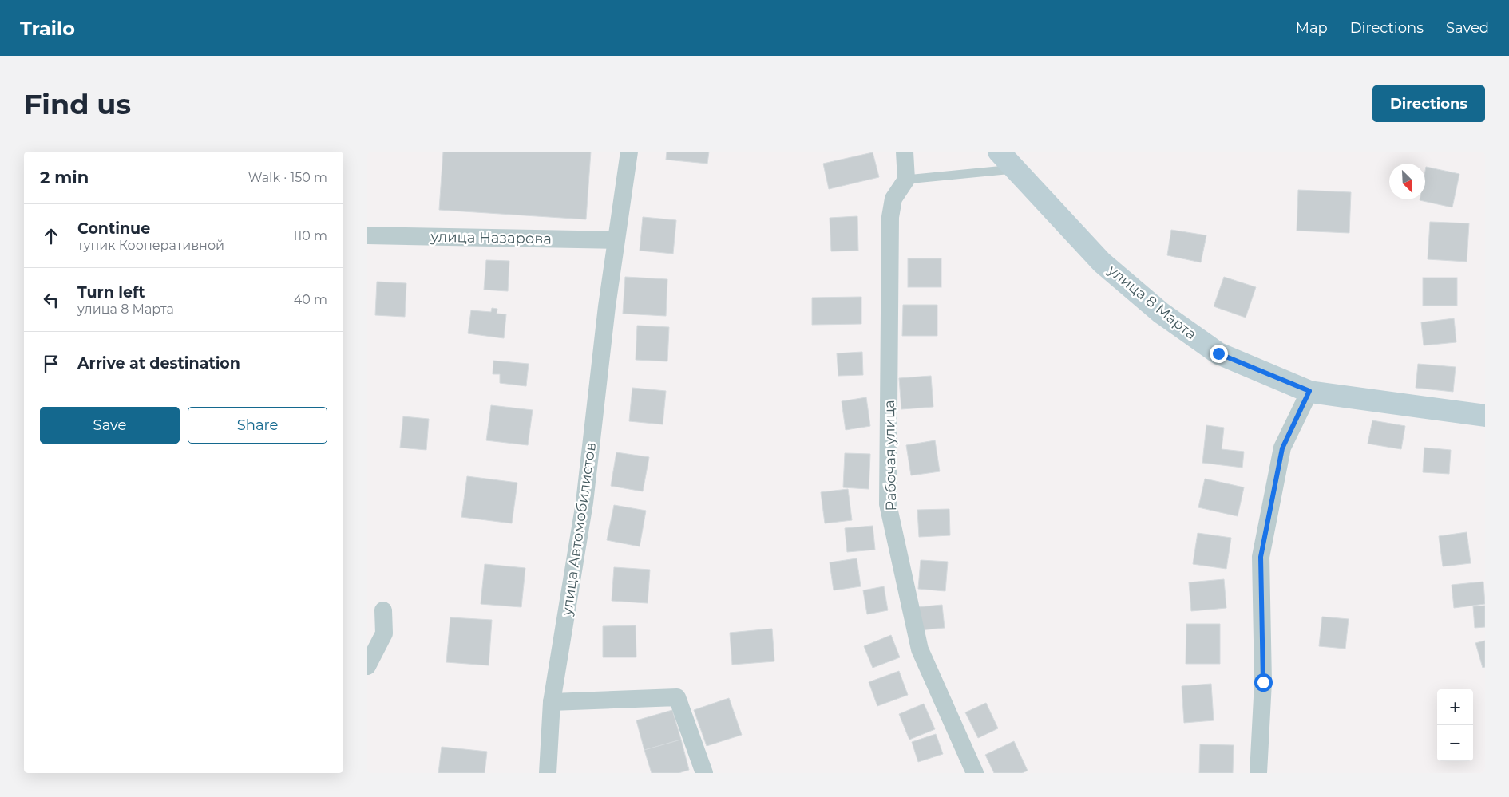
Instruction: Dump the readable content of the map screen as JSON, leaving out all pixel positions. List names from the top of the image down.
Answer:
{
  "streets": {
    "main road": ["улица 8 Марта"],
    "street": ["улица Назарова", "Рабочая улица", "улица Автомобилистов"]
  },
  "crossings": [
    ["улица Назарова", "улица Автомобилистов"]
  ],
  "north": "bottom right",
  "page": {
    "header": "Trailo",
    "nav": ["Map", "Directions", "Saved"],
    "buttons": [
      "Directions",
      ["Save", "Share"]
    ],
    "title": "Find us",
    "heading": ["2 min", "Walk · 150 m"],
    "list": [
      ["Continue", "тупик Кооперативной", "110 m"],
      ["Turn left", "улица 8 Марта", "40 m"],
      "Arrive at destination"
    ],
    "map_buttons": ["+", "−"]
  }
}
